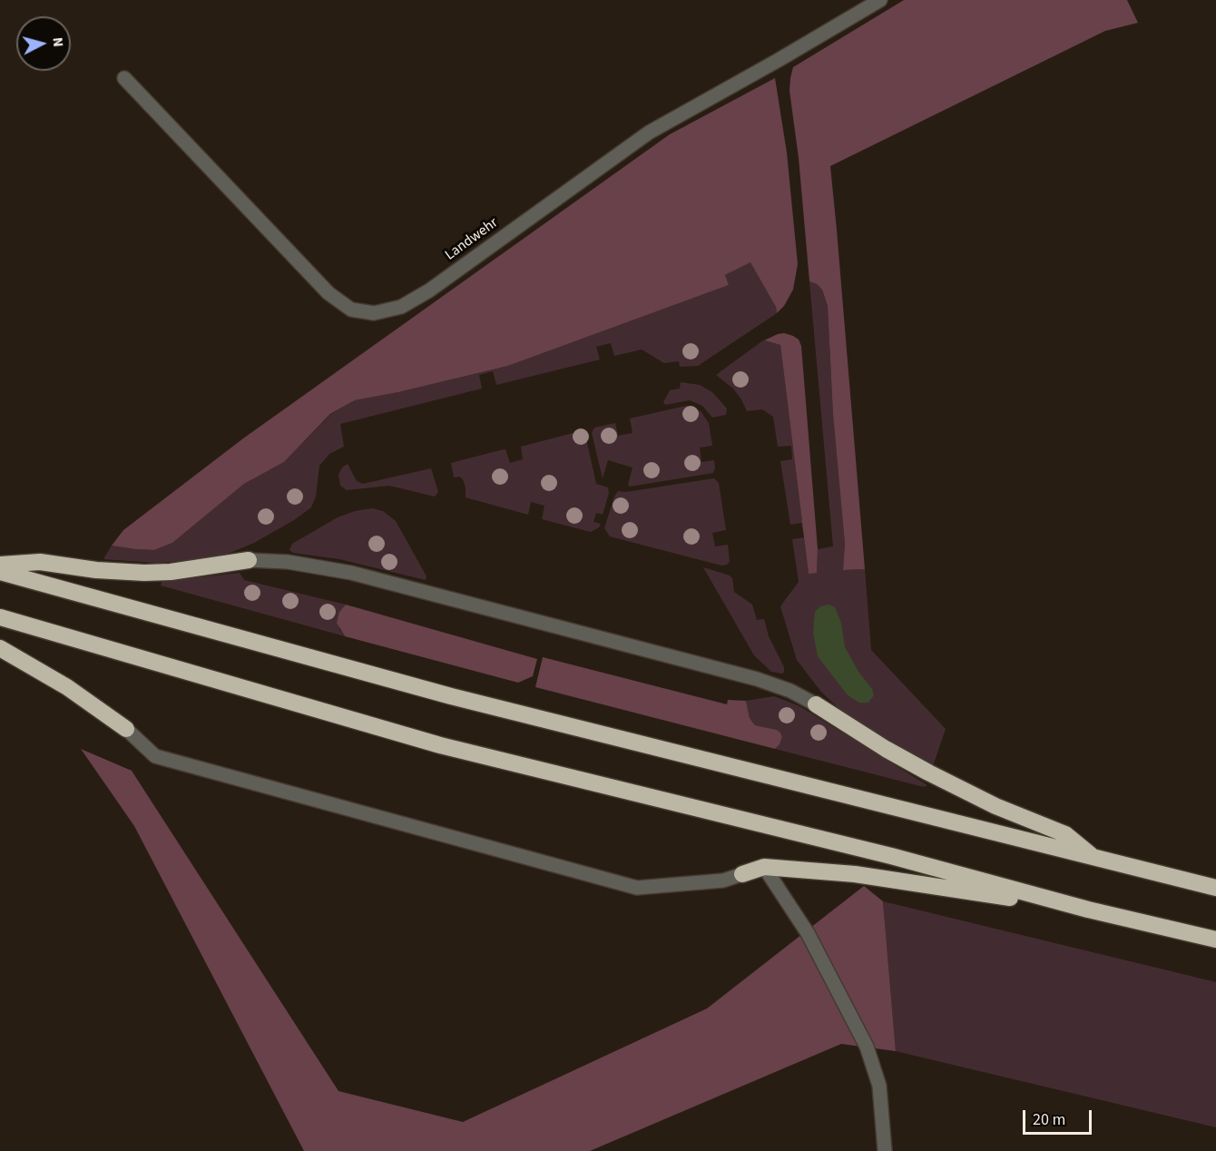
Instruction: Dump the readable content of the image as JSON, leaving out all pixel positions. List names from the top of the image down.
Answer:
{
  "streets": {
    "street": ["Landwehr"]
  },
  "scale_bar": "20 m",
  "north": "right"
}
